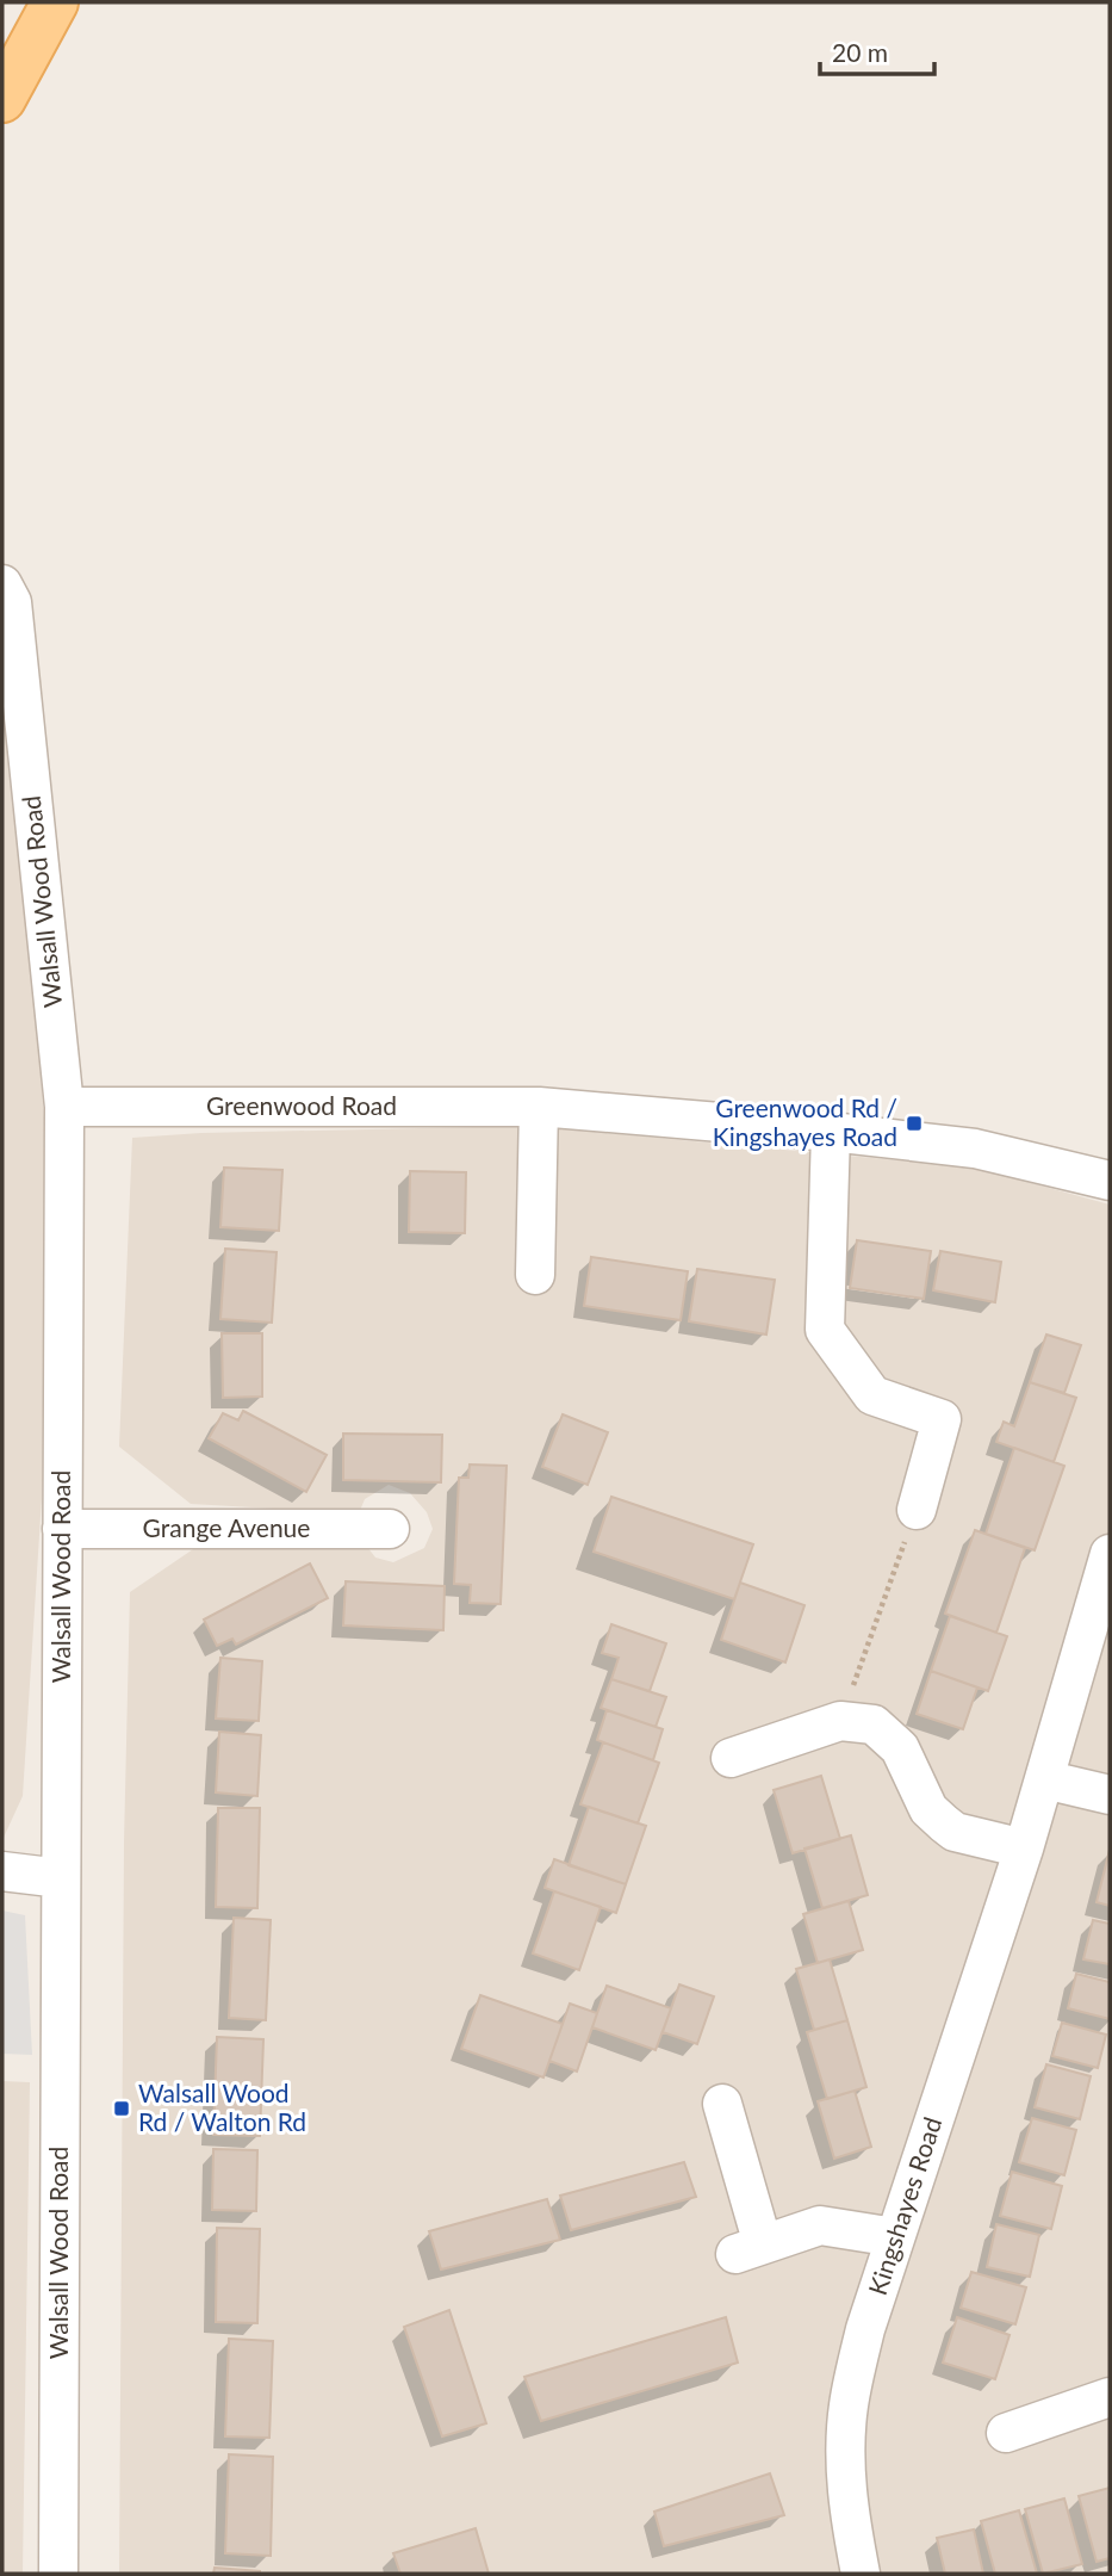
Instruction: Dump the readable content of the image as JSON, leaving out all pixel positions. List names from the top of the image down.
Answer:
{
  "streets": {
    "street": [
      "Walsall Wood Road",
      "Greenwood Road",
      "Grange Avenue",
      "Kingshayes Road"
    ]
  },
  "crossings": [
    ["Walsall Wood Road", "Greenwood Road"],
    ["Walsall Wood Road", "Grange Avenue"]
  ],
  "places": {
    "transit": ["Greenwood Rd / Kingshayes Road", "Walsall Wood Rd / Walton Rd"]
  },
  "scale_bar": "20 m"
}
